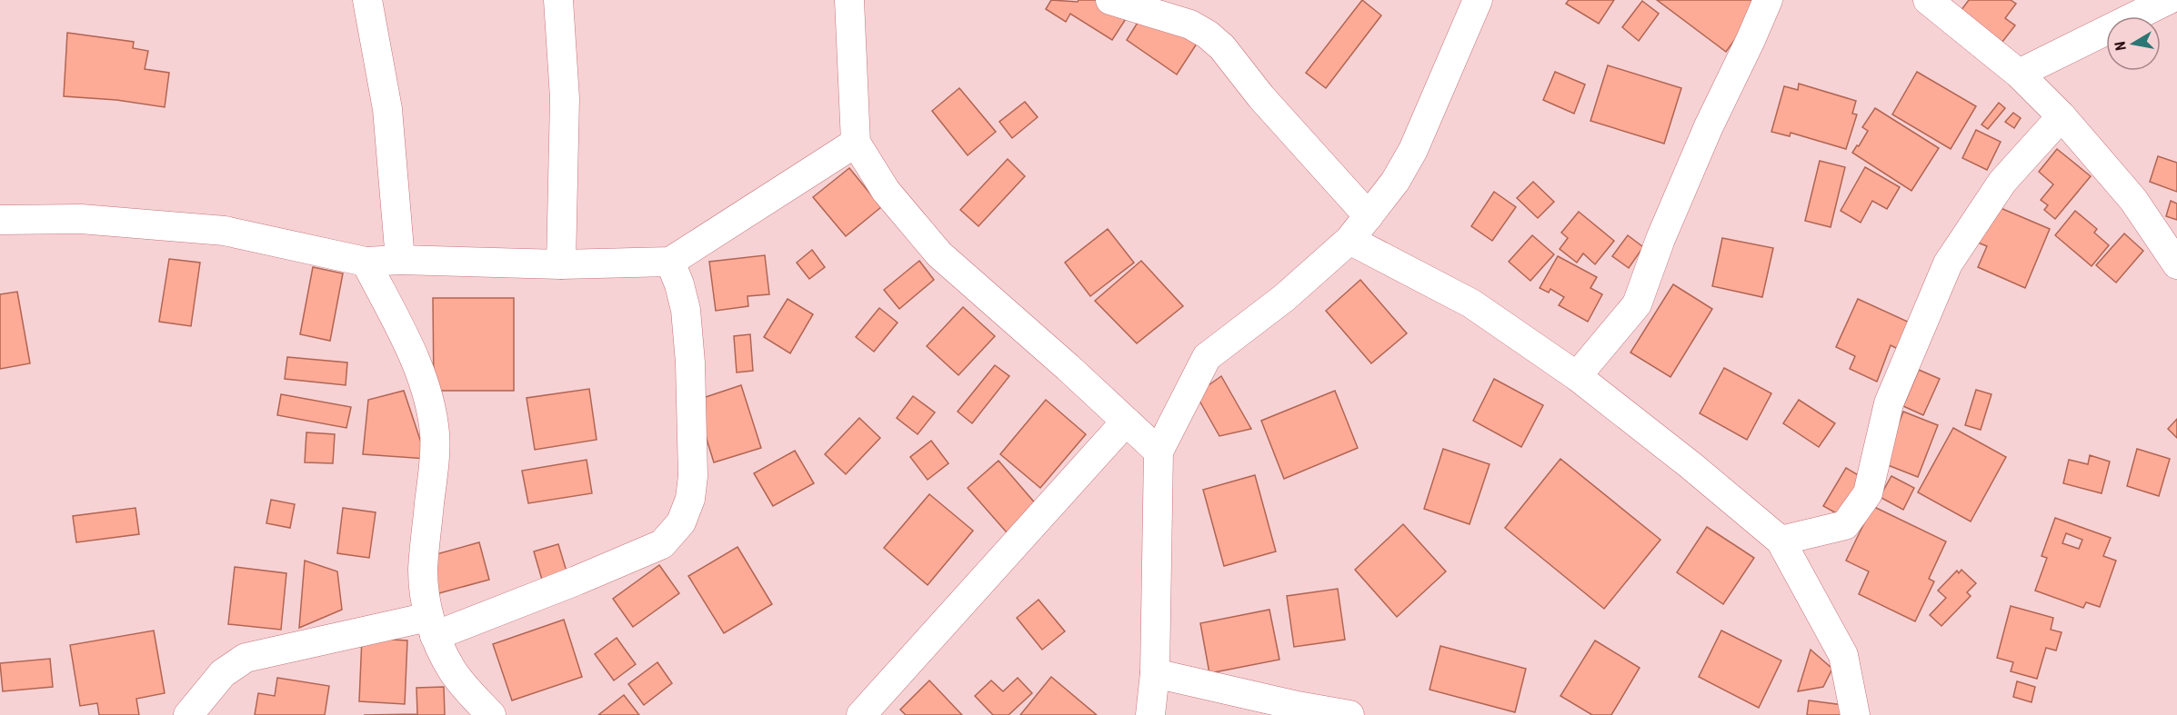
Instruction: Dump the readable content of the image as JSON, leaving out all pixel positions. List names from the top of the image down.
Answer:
{
  "north": "left"
}
